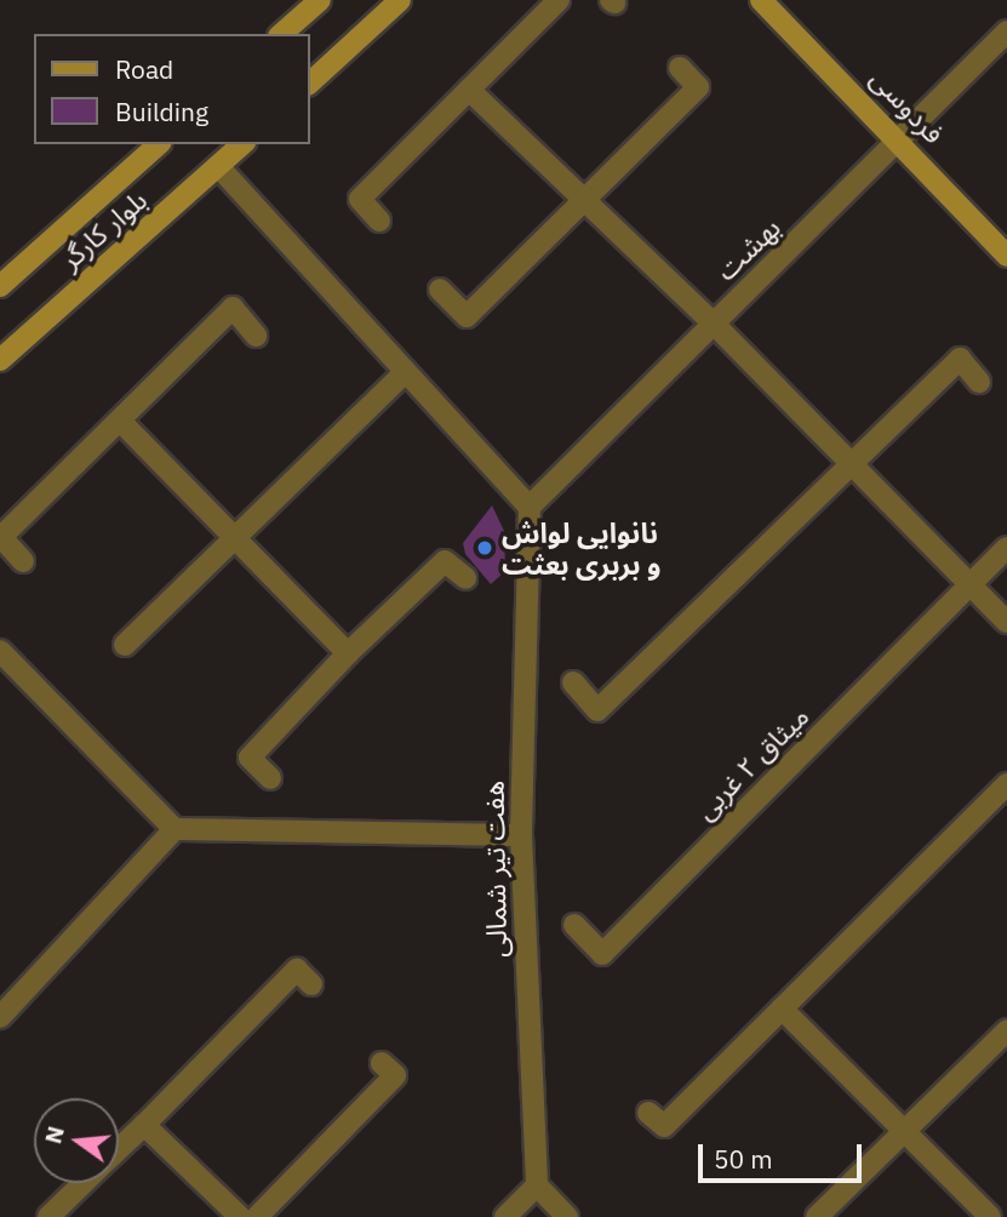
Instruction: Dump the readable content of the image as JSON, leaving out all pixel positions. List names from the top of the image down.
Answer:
{
  "streets": {
    "main road": ["فردوسی", "بلوار کارگر"],
    "street": ["بهشت", "میثاق ۲ غربی", "هفت تیر شمالی"]
  },
  "crossings": [
    ["فردوسی", "بهشت"],
    ["بهشت", "هفت تیر شمالی"]
  ],
  "places": ["نانوایی لواش و بربری بعثت"],
  "legend": ["Road", "Building"],
  "scale_bar": "50 m",
  "north": "left"
}
